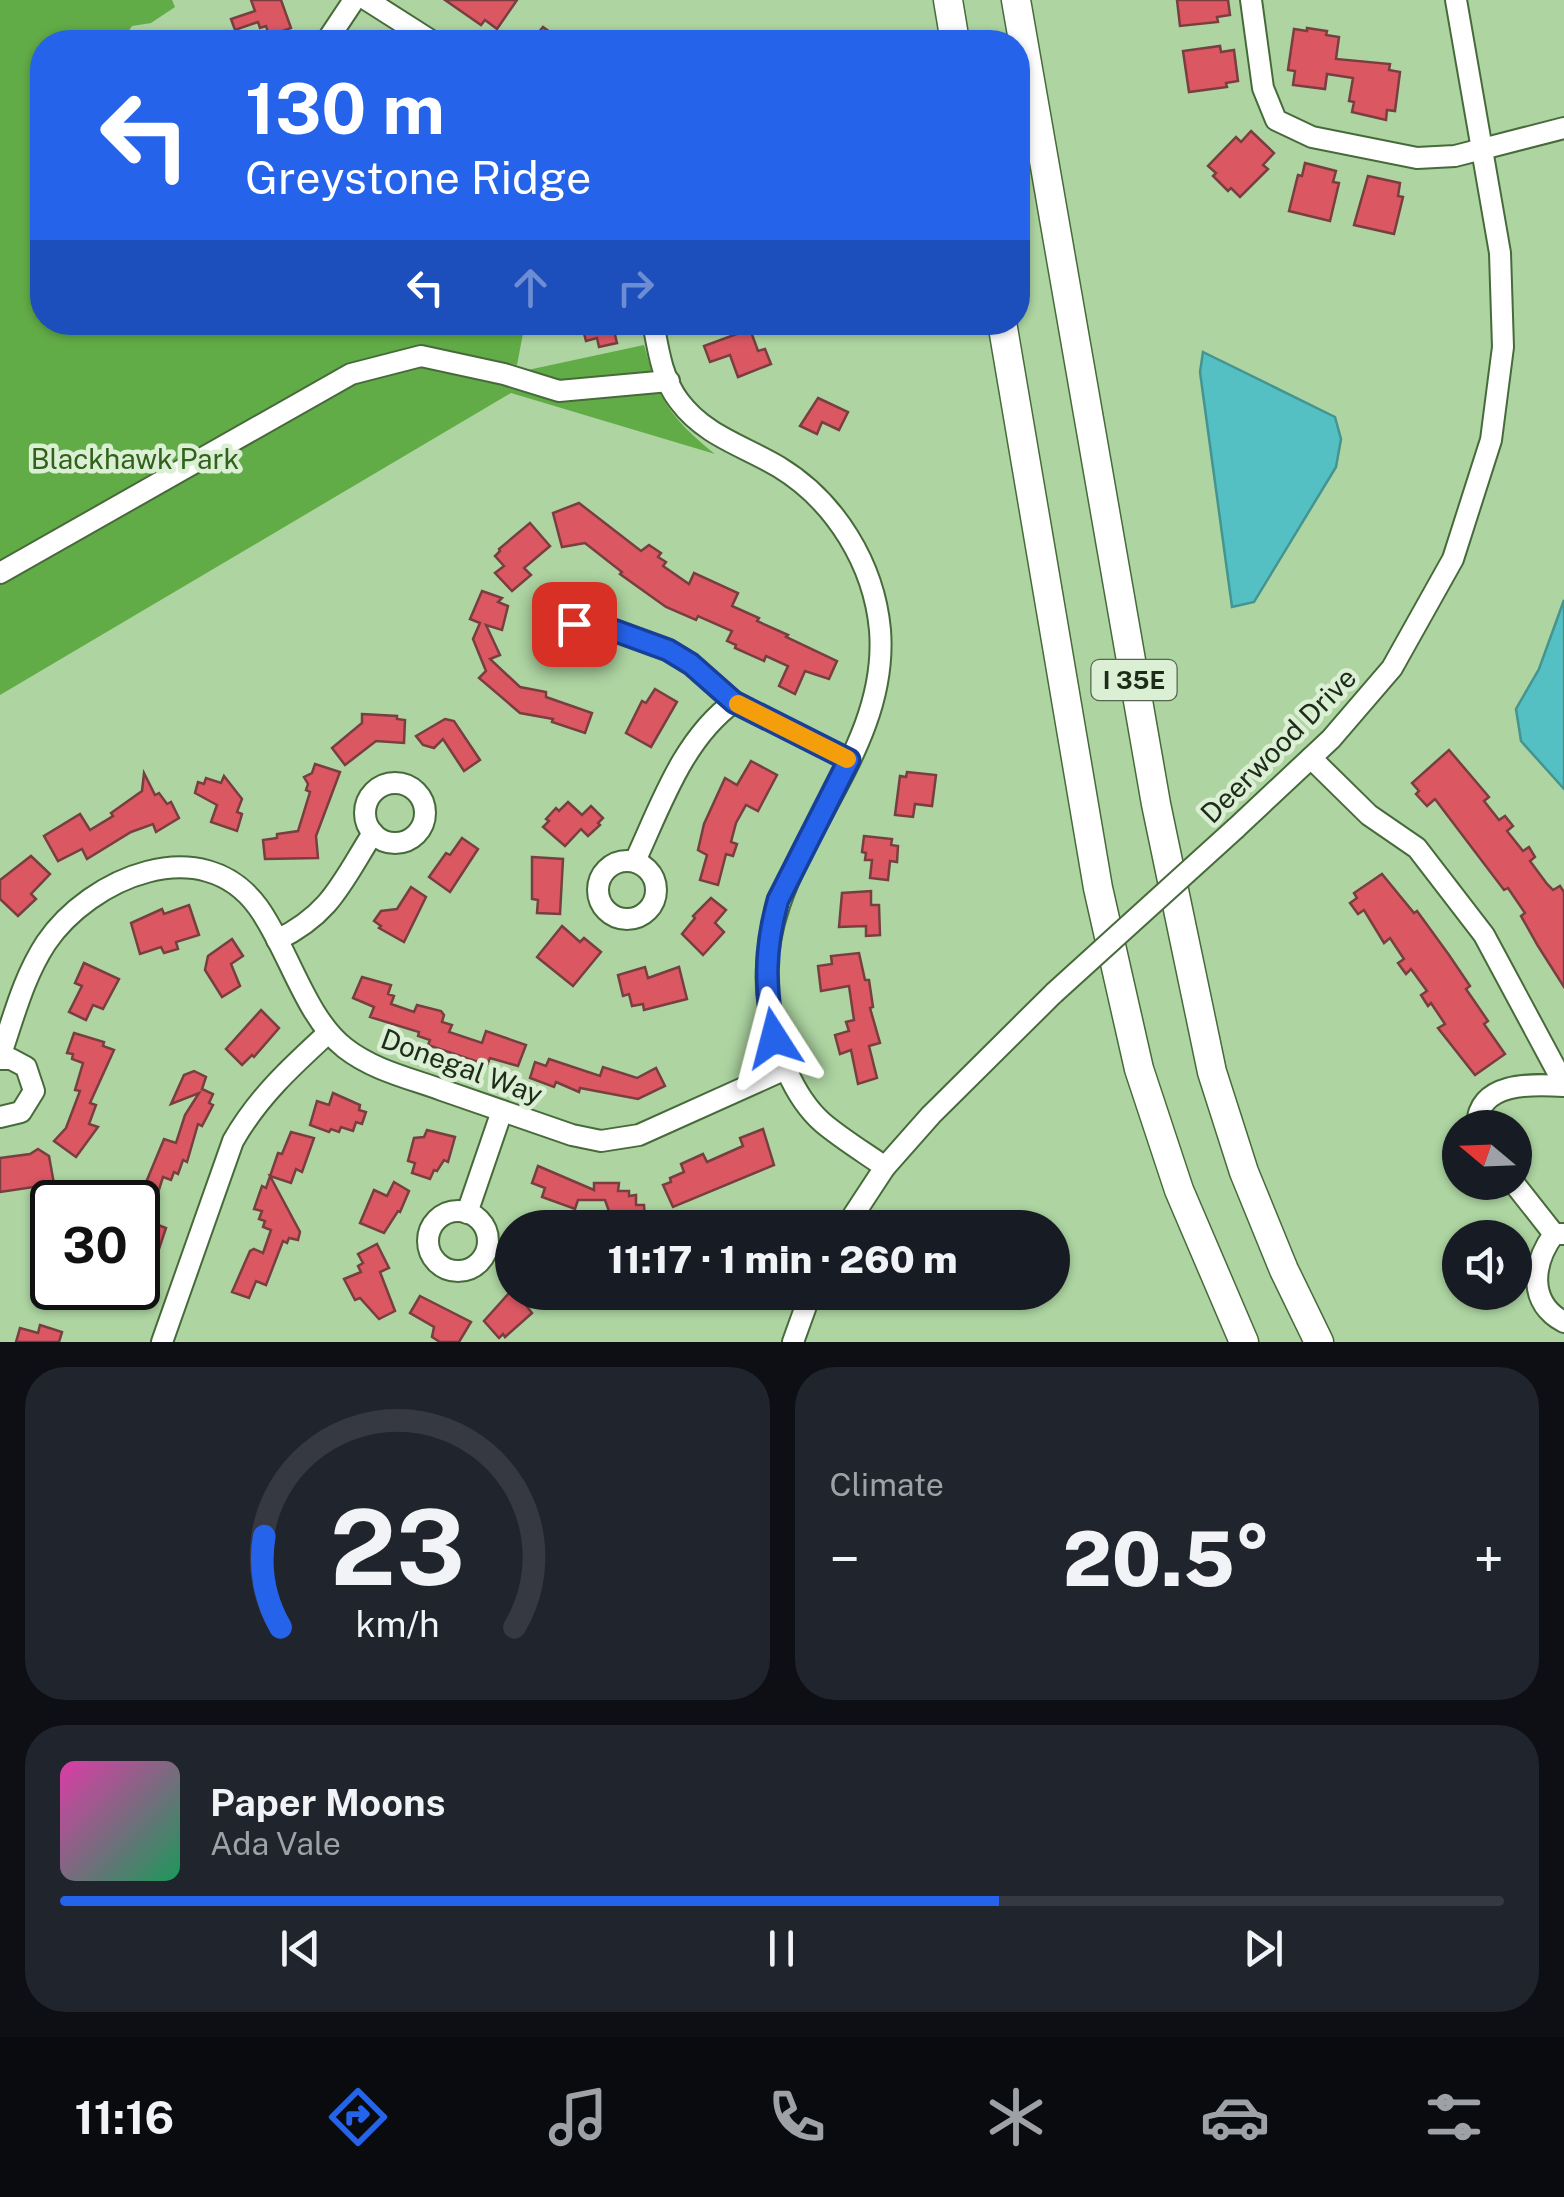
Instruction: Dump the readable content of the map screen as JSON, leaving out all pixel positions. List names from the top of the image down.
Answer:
{
  "streets": {
    "highway": ["I 35E"],
    "street": ["Deerwood Drive", "Donegal Way"]
  },
  "crossings": [
    ["I 35E", "Deerwood Drive"]
  ],
  "parks": ["Blackhawk Park"],
  "north": "left",
  "page": {
    "turn": ["130 m", "Greystone Ridge"],
    "limit": "30",
    "trip": "11:17 · 1 min · 260 m",
    "tile": "Climate",
    "heat": ["−", "20.5°", "+"],
    "song": ["Paper Moons", "Ada Vale"],
    "tabs": "11:16",
    "gauge": ["23", "km/h"]
  }
}
